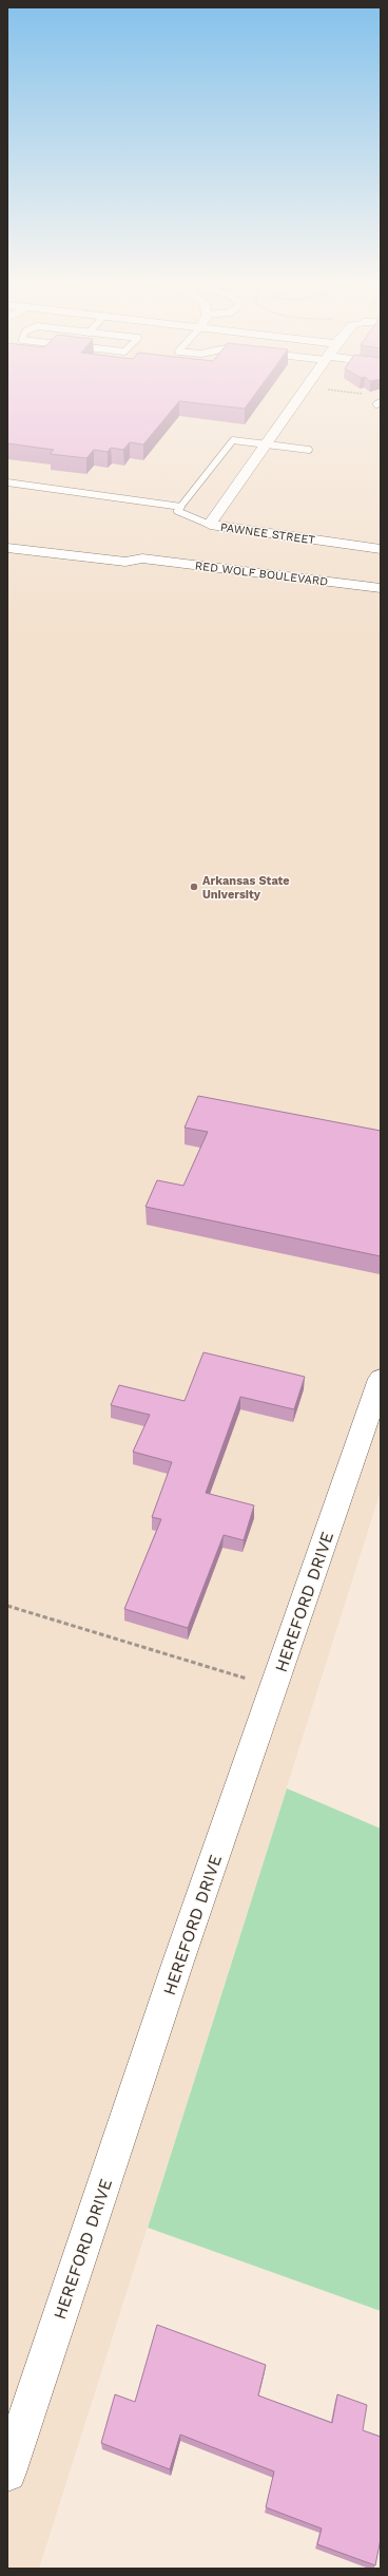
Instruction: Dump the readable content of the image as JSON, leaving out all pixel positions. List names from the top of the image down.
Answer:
{
  "streets": {
    "main road": ["PAWNEE STREET", "RED WOLF BOULEVARD", "HEREFORD DRIVE"]
  },
  "places": ["Arkansas State University"]
}
